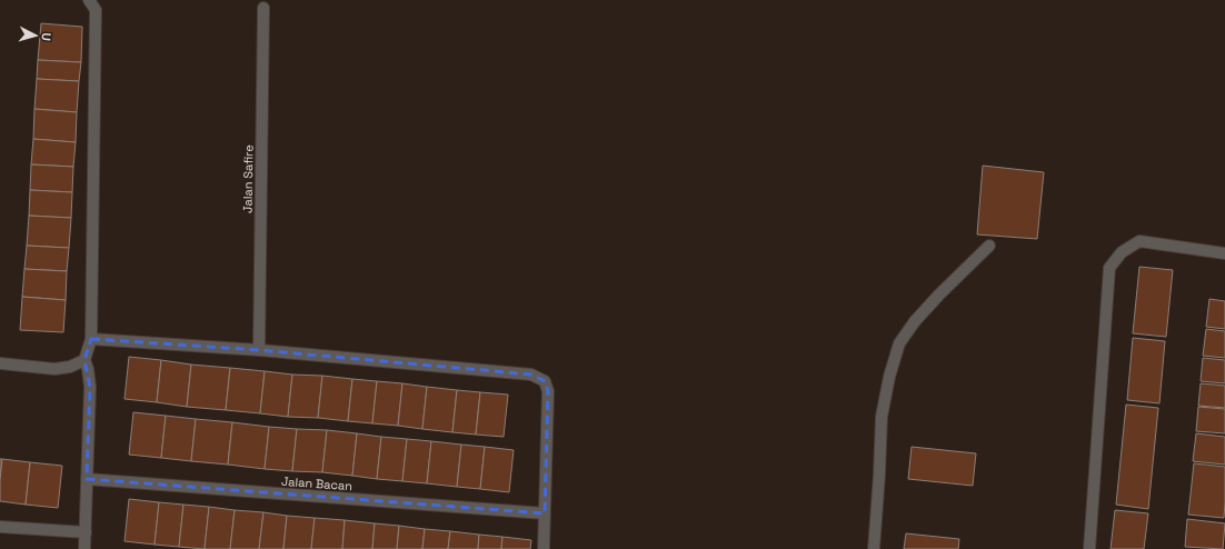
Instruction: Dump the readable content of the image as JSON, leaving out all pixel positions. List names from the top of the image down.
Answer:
{
  "streets": {
    "street": ["Jalan Safire", "Jalan Bacan"]
  },
  "north": "right"
}
